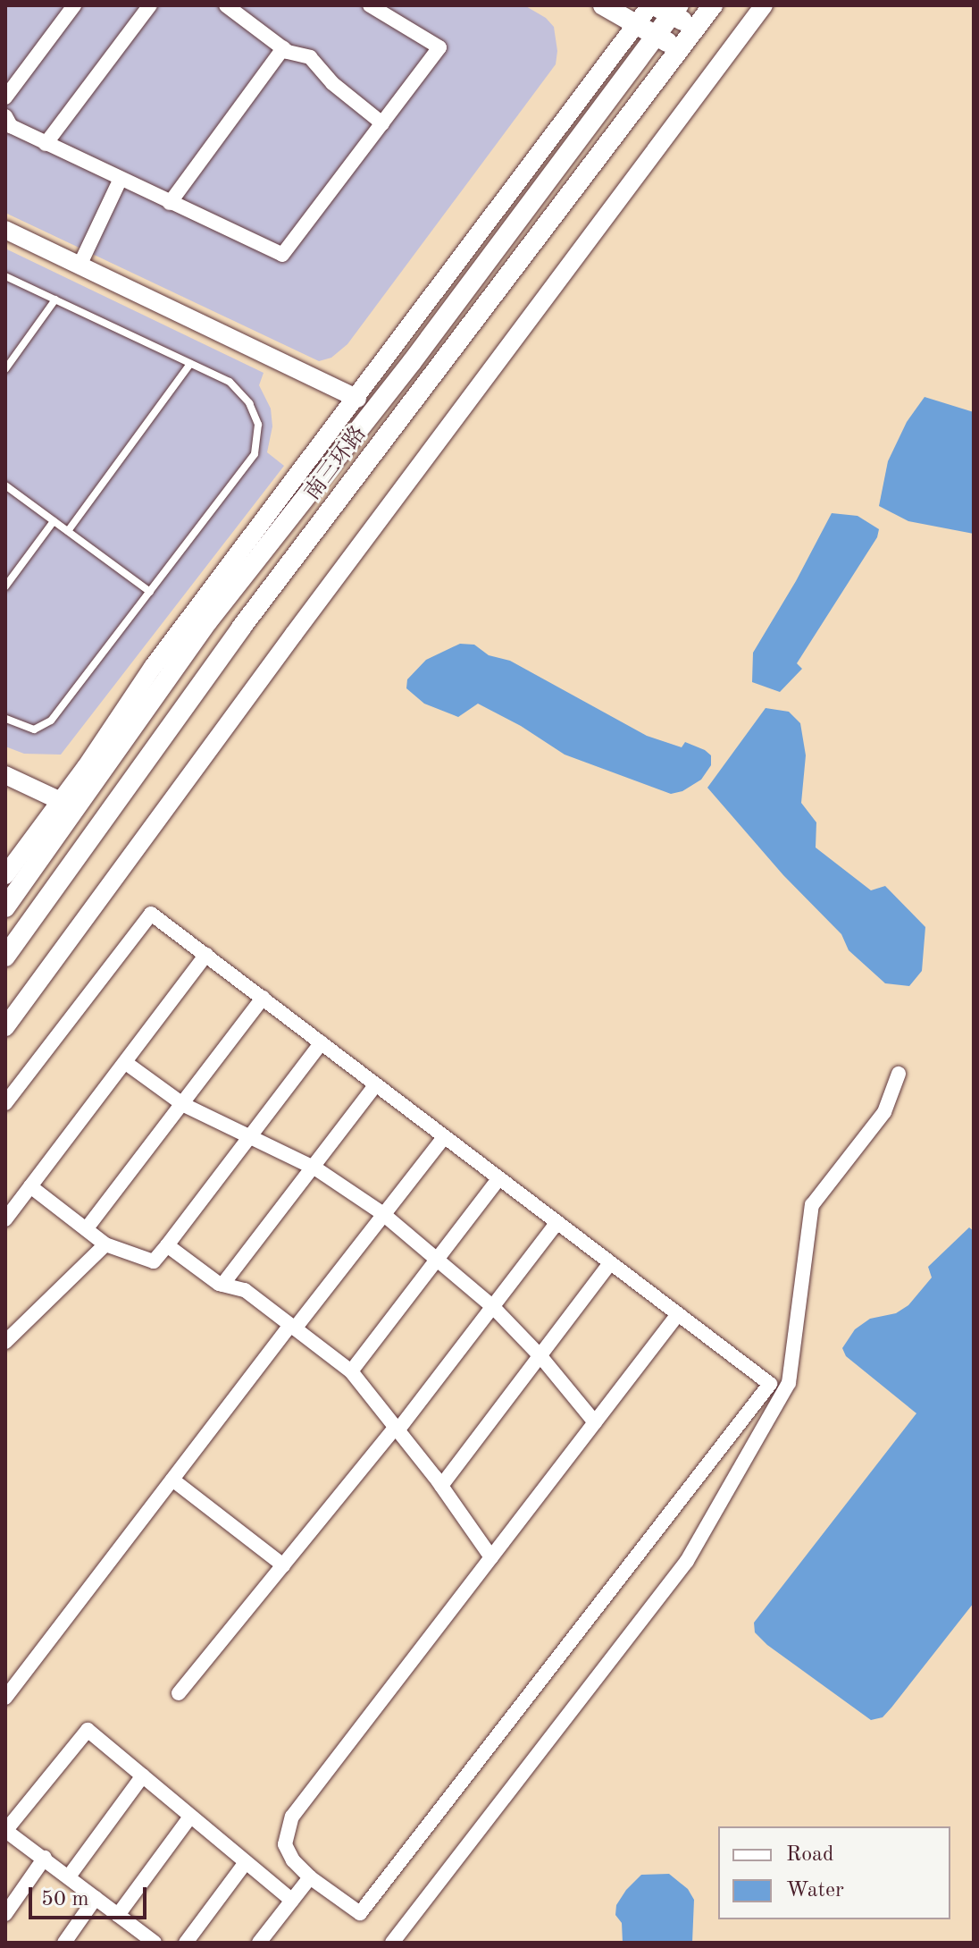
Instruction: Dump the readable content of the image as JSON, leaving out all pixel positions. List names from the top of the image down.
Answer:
{
  "streets": {
    "main road": ["南三环路"]
  },
  "legend": ["Road", "Water"],
  "scale_bar": "50 m"
}
